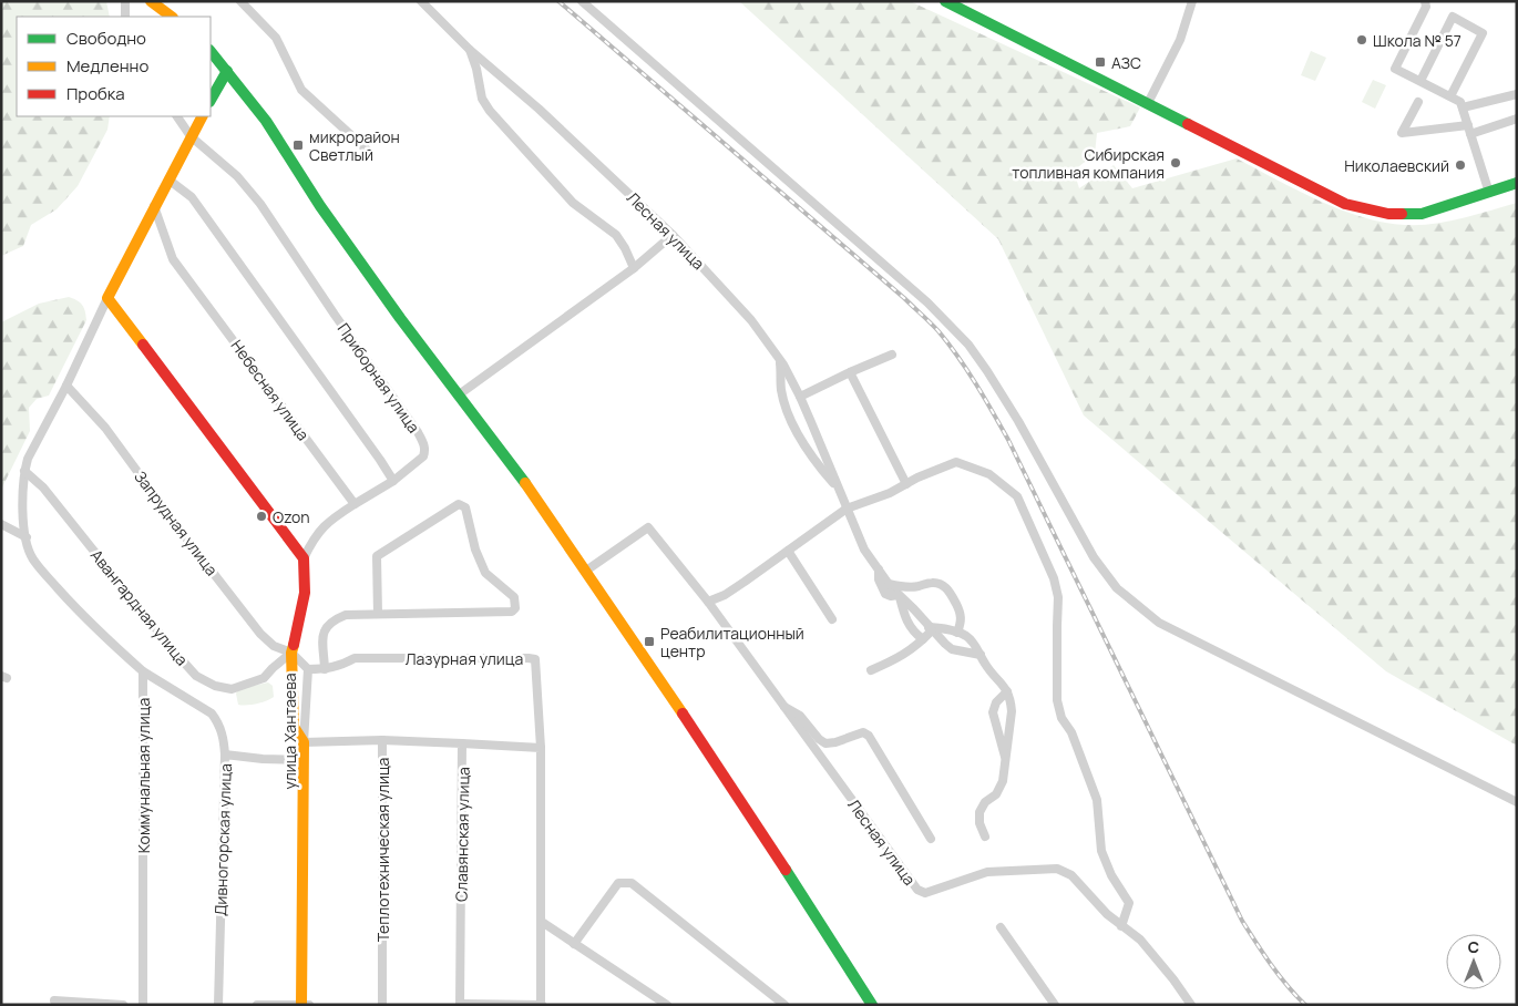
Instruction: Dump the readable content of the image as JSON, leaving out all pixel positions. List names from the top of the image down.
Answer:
{
  "streets": {
    "street": [
      "Лесная улица",
      "Приборная улица",
      "Небесная улица",
      "Запрудная улица",
      "Авангардная улица",
      "Лазурная улица",
      "улица Хантаева",
      "Коммунальная улица",
      "Славянская улица",
      "Дивногорская улица",
      "Теплотехническая улица"
    ]
  },
  "crossings": [
    ["Запрудная улица", "Авангардная улица"],
    ["Запрудная улица", "улица Хантаева"],
    ["Авангардная улица", "улица Хантаева"],
    ["Лазурная улица", "улица Хантаева"],
    ["улица Хантаева", "Дивногорская улица"],
    ["улица Хантаева", "Теплотехническая улица"],
    ["Коммунальная улица", "Дивногорская улица"]
  ],
  "places": {
    "other": [
      "Школа № 57",
      "Сибирская топливная компания",
      "Николаевский",
      "Ozon"
    ],
    "transit": ["АЗС", "микрорайон Светлый", "Реабилитационный центр"]
  },
  "legend": ["Свободно", "Медленно", "Пробка"],
  "north": "top"
}
